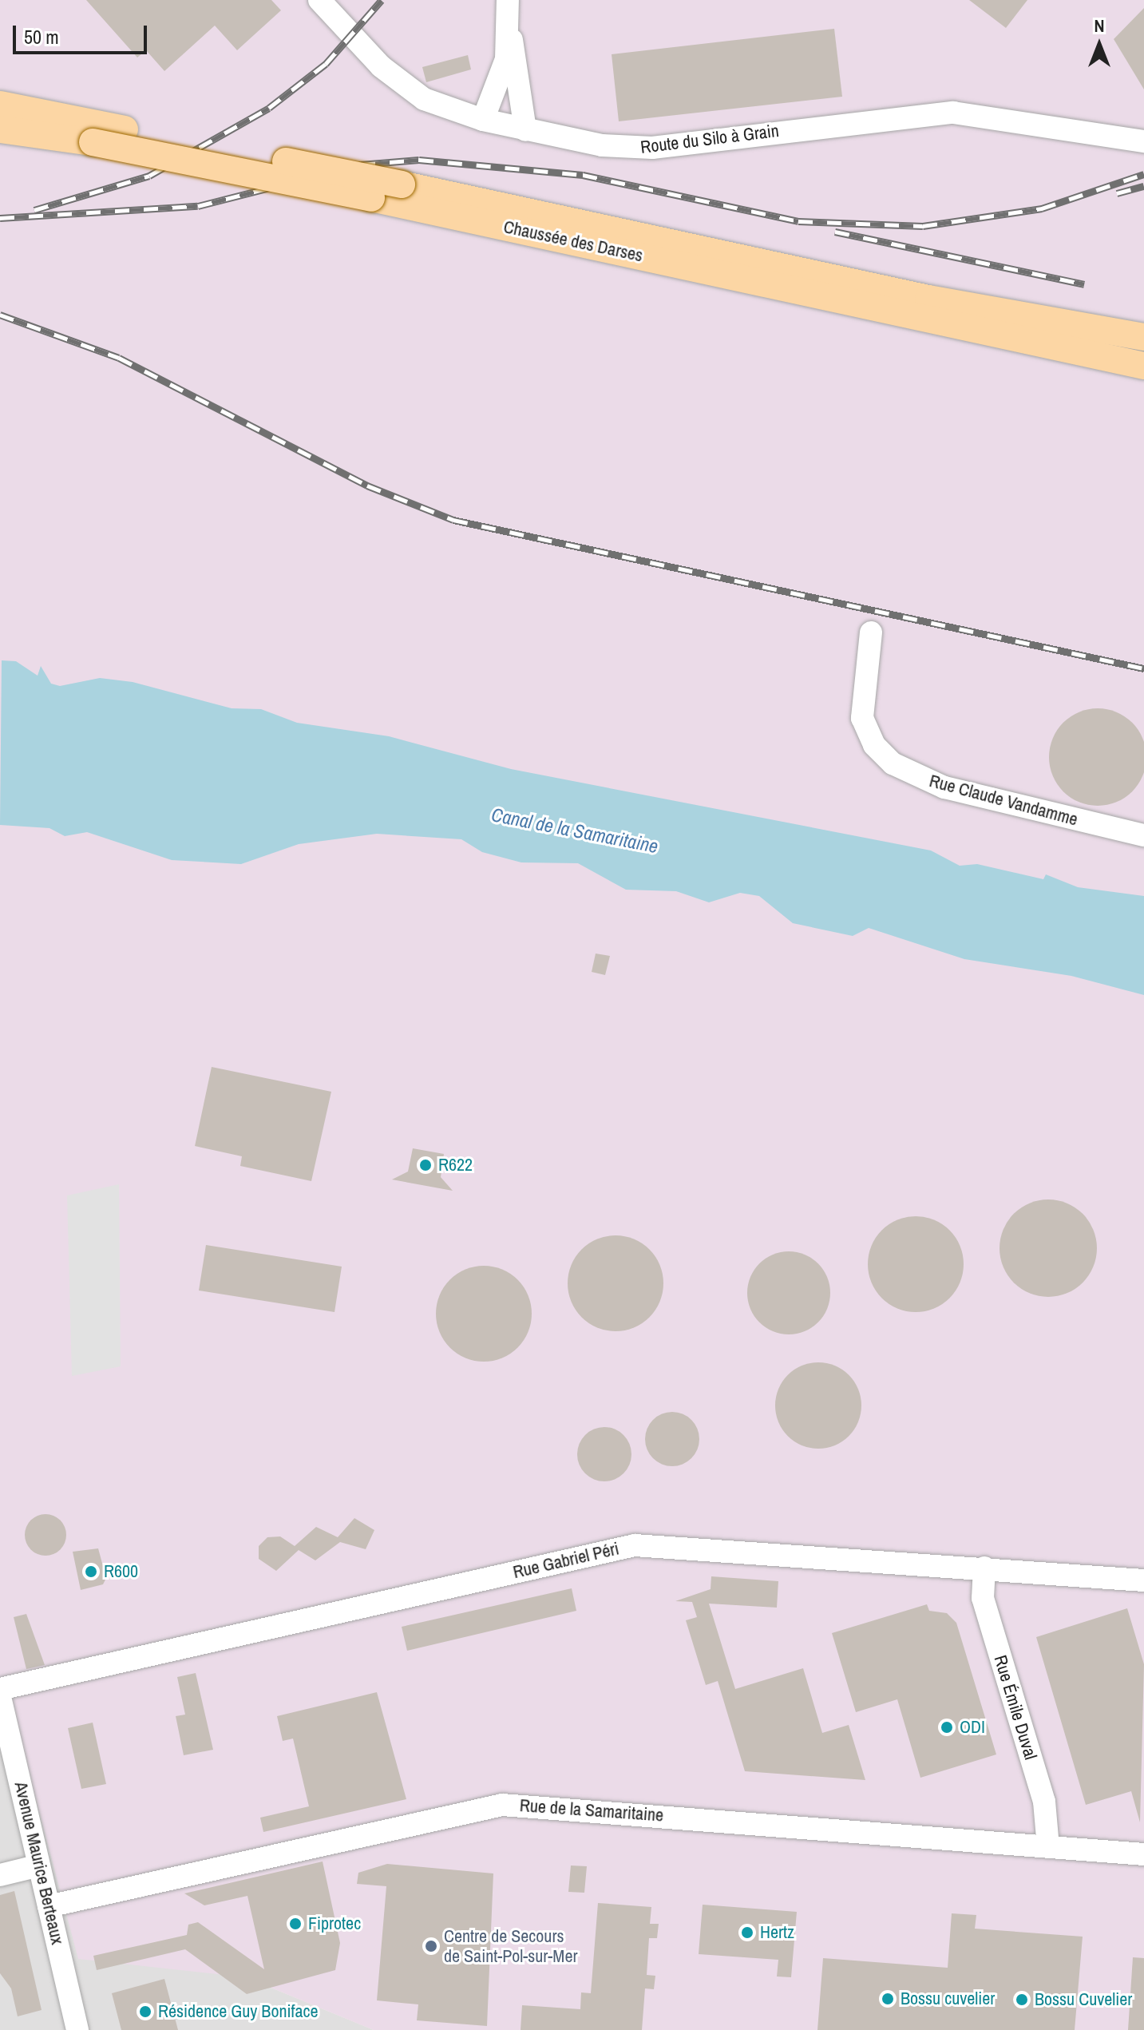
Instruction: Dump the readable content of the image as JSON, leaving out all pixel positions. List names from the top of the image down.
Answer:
{
  "streets": {
    "main road": ["Chaussée des Darses"],
    "street": [
      "Route du Silo à Grain",
      "Rue Claude Vandamme",
      "Rue Gabriel Péri",
      "Rue Émile Duval",
      "Rue de la Samaritaine",
      "Avenue Maurice Berteaux"
    ]
  },
  "crossings": [
    ["Rue Gabriel Péri", "Rue Émile Duval"],
    ["Rue Émile Duval", "Rue de la Samaritaine"],
    ["Rue de la Samaritaine", "Avenue Maurice Berteaux"]
  ],
  "water": ["Canal de la Samaritaine"],
  "places": [
    "R622",
    "R600",
    "ODI",
    "Fiprotec",
    "Hertz",
    "Centre de Secours de Saint-Pol-sur-Mer",
    "Bossu cuvelier",
    "Bossu Cuvelier",
    "Résidence Guy Boniface"
  ],
  "scale_bar": "50 m",
  "north": "top"
}
